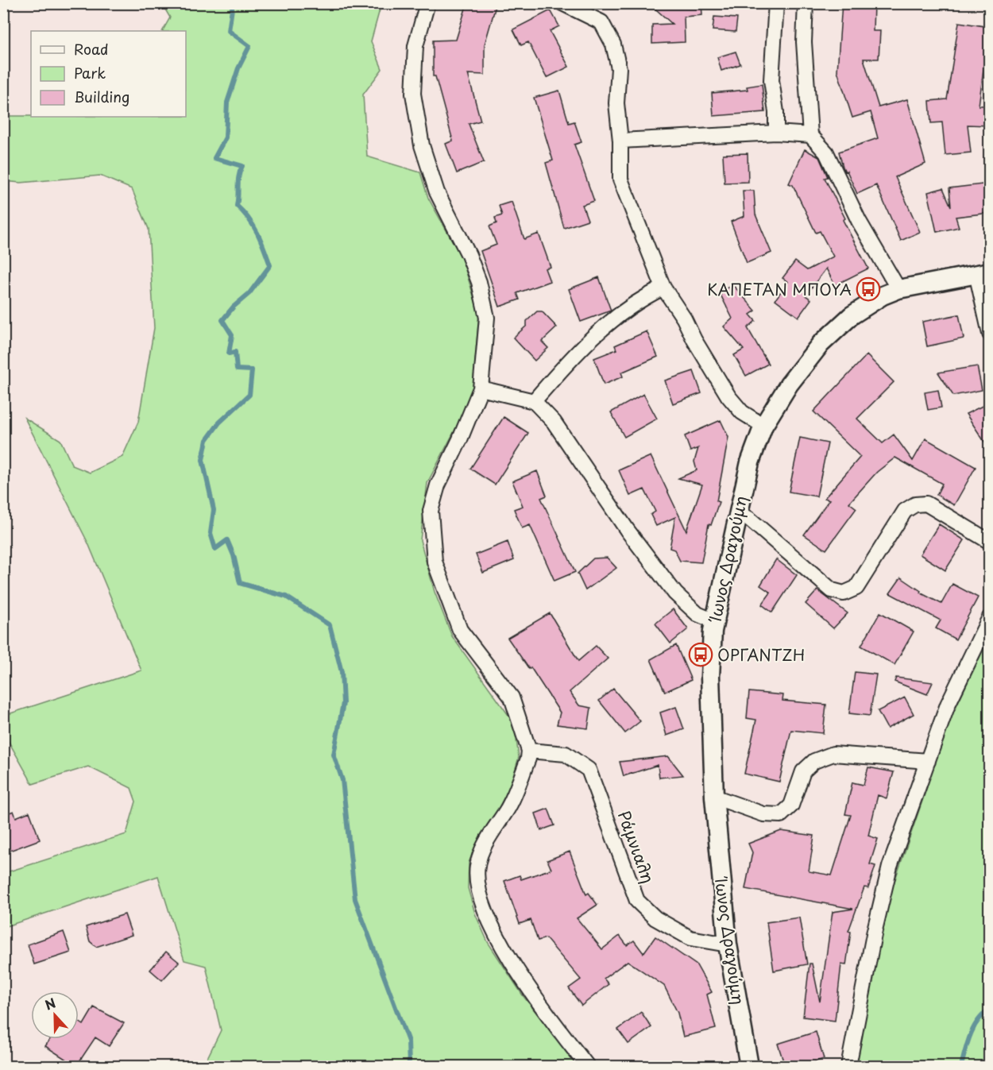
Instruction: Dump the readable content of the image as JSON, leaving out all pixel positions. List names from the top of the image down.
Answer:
{
  "streets": {
    "street": ["Ίωνος Δραγούμη", "Ράμνιαλη"]
  },
  "crossings": [
    ["Ίωνος Δραγούμη", "Ράμνιαλη"]
  ],
  "places": {
    "bus stop": ["ΚΑΠΕΤΑΝ ΜΠΟΥΑ", "ΟΡΓΑΝΤΖΗ"]
  },
  "legend": ["Road", "Park", "Building"],
  "north": "top"
}
